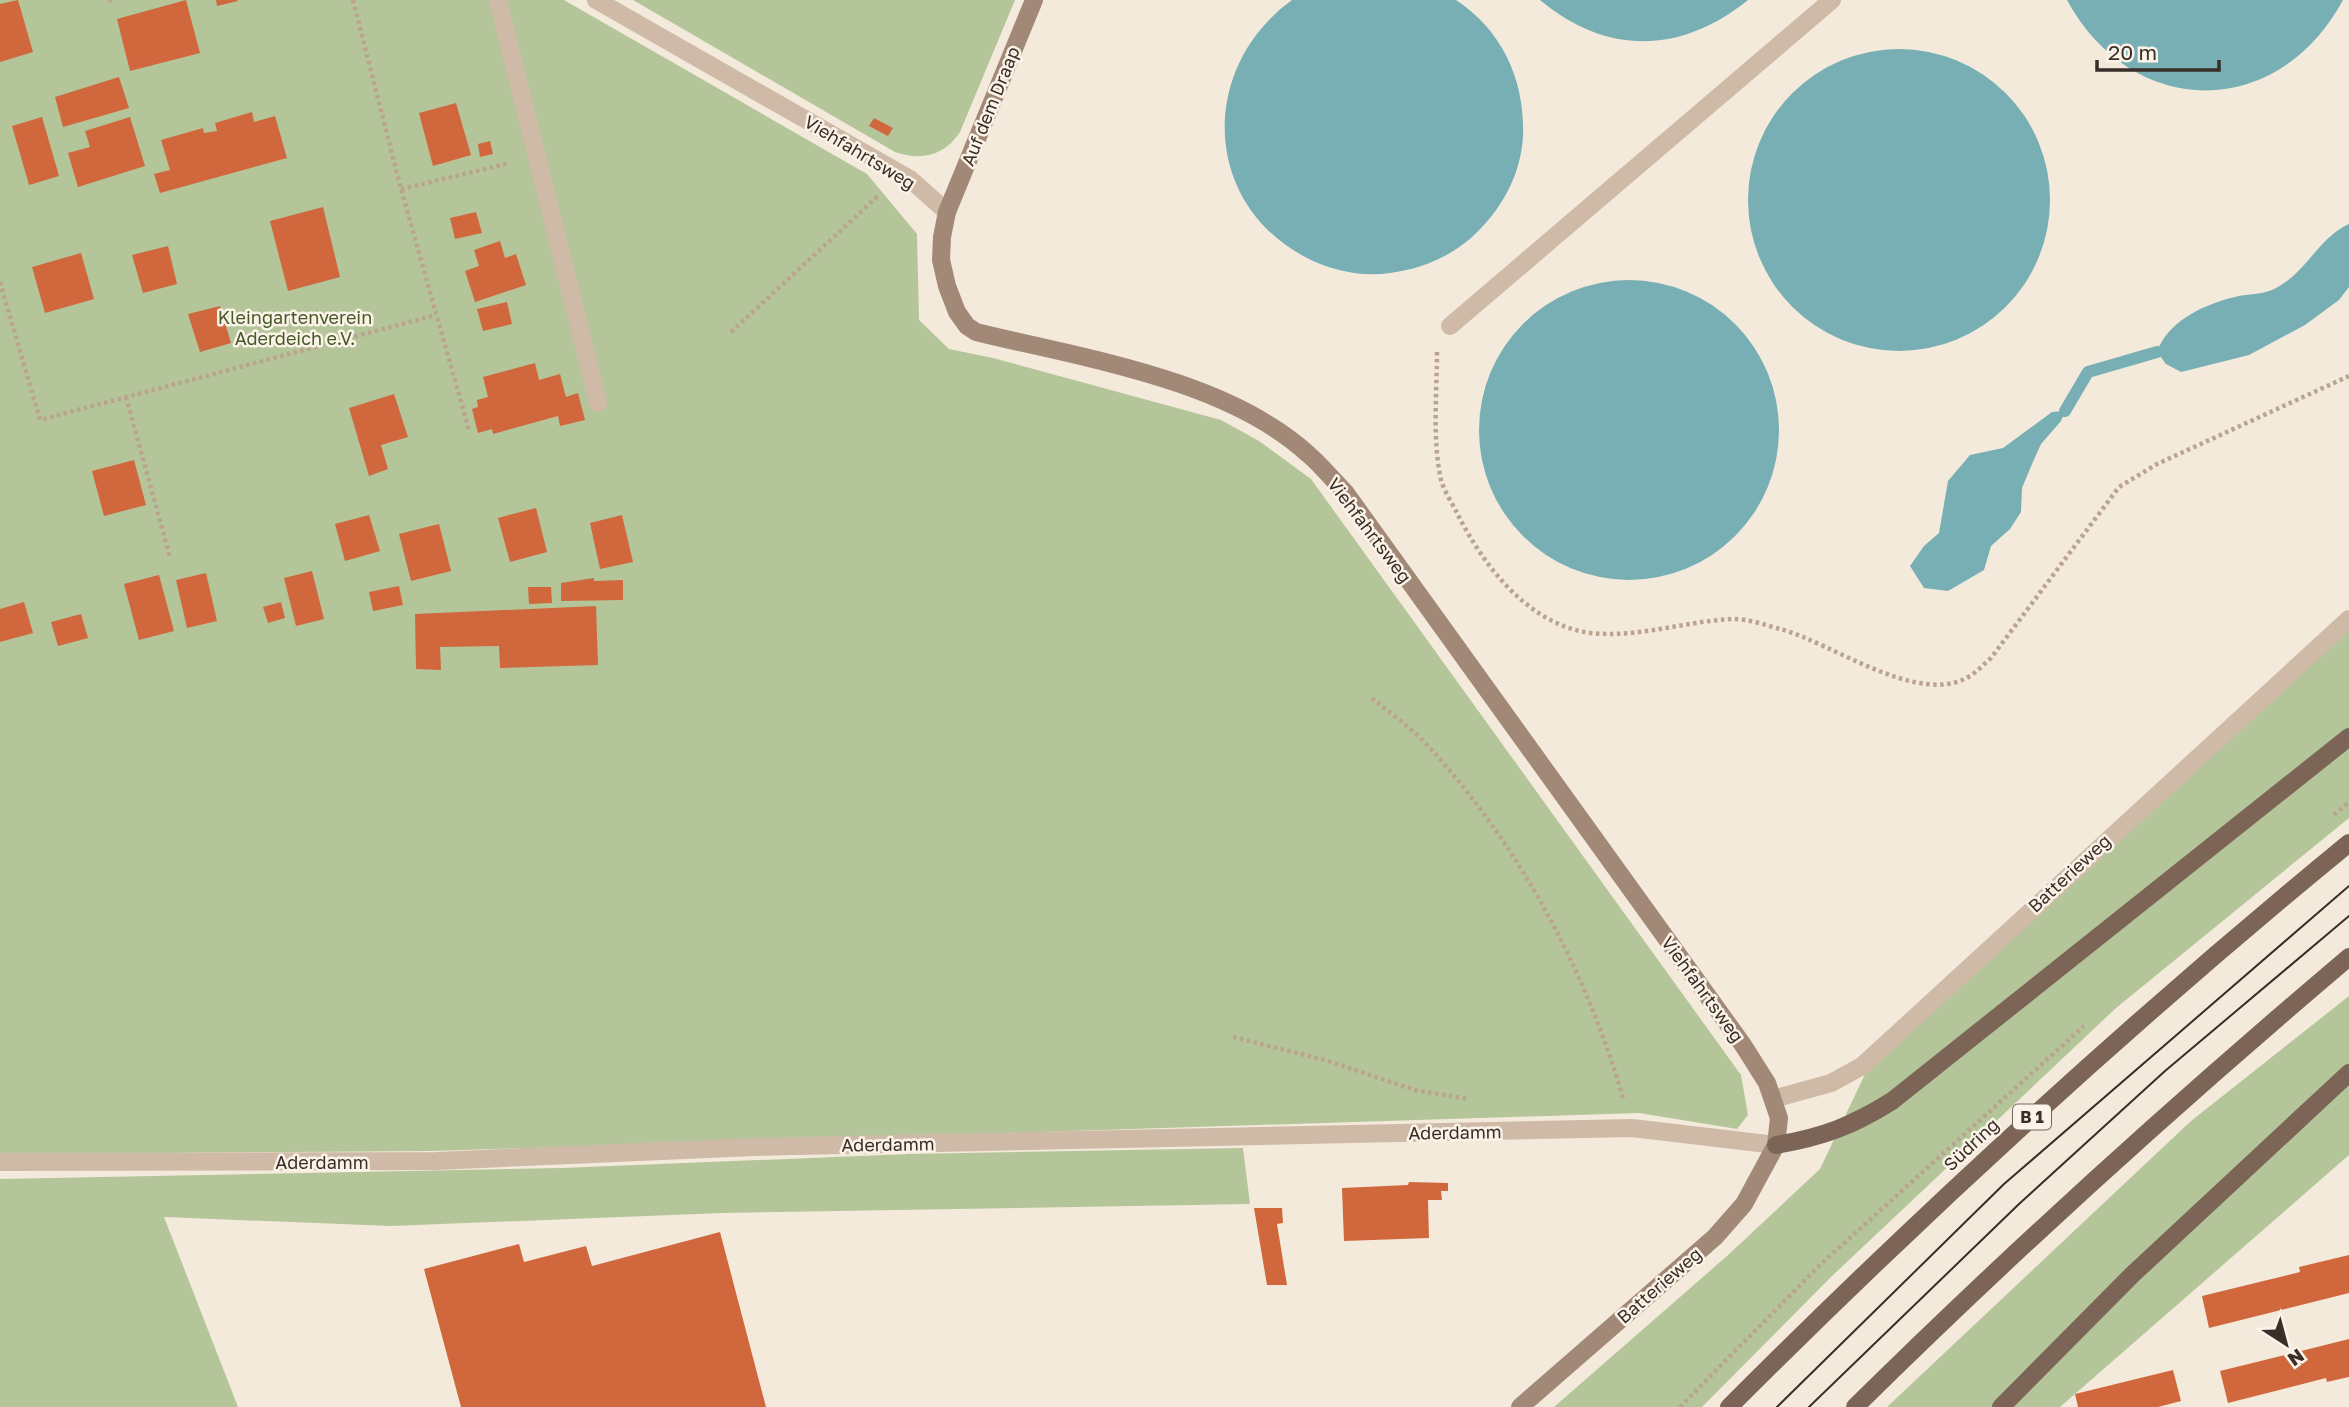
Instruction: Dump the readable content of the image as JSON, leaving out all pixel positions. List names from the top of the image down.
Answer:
{
  "streets": {
    "main road": ["B 1", "Südring"],
    "street": ["Auf dem Draap", "Viehfahrtsweg", "Batterieweg"],
    "lane": ["Aderdamm"]
  },
  "crossings": [
    ["Auf dem Draap", "Viehfahrtsweg"],
    ["Viehfahrtsweg", "Batterieweg"],
    ["Viehfahrtsweg", "Aderdamm"],
    ["Batterieweg", "Aderdamm"]
  ],
  "parks": ["Kleingartenverein Aderdeich e.V."],
  "scale_bar": "20 m",
  "north": "bottom right"
}
